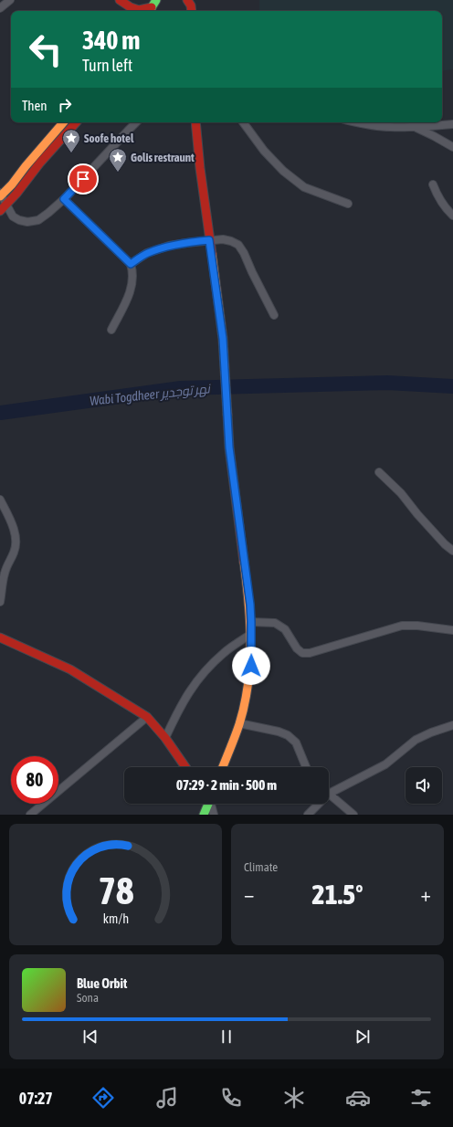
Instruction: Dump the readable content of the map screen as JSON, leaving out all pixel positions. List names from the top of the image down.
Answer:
{
  "water": ["Wabi Togdheer نهر توجدير"],
  "places": {
    "place": ["Soofe hotel", "Golis restraunt"]
  },
  "page": {
    "turn": ["340 m", "Turn left"],
    "then": "Then",
    "limit": "80",
    "trip": "07:29 · 2 min · 500 m",
    "tile": "Climate",
    "heat": ["−", "21.5°", "+"],
    "song": ["Blue Orbit", "Sona"],
    "tabs": "07:27",
    "gauge": ["78", "km/h"]
  }
}
